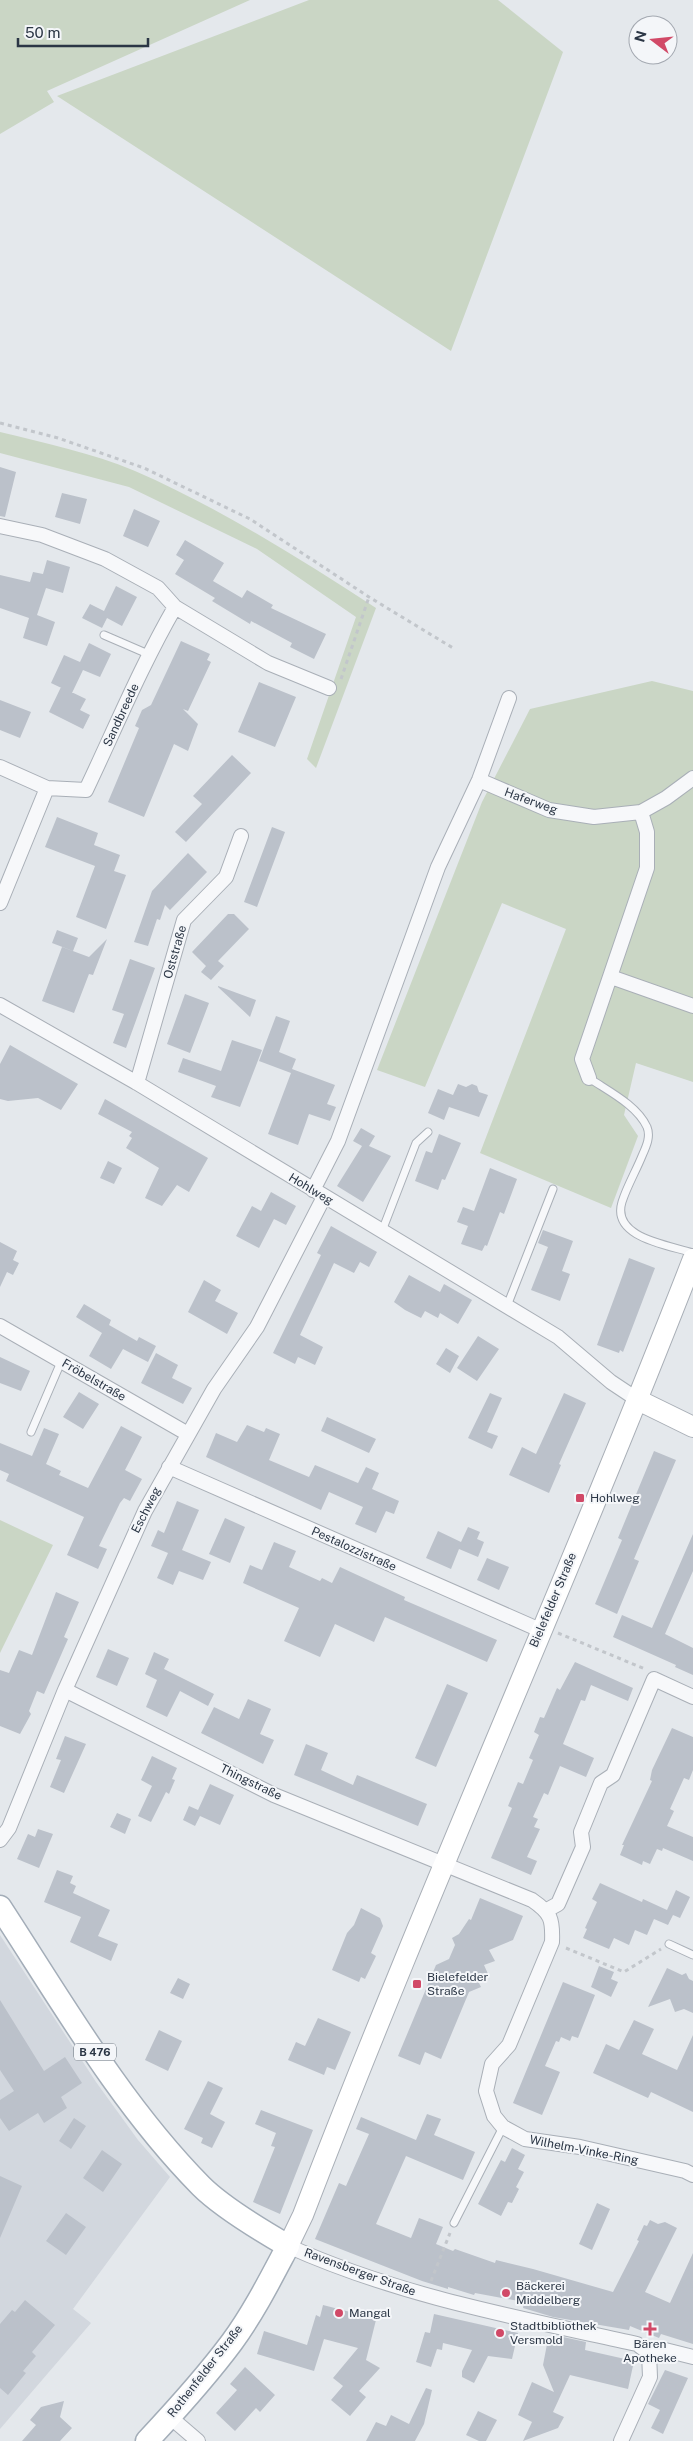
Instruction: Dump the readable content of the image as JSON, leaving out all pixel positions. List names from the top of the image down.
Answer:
{
  "streets": {
    "main road": [
      "Hohlweg",
      "Bielefelder Straße",
      "B 476",
      "Ravensberger Straße",
      "Rothenfelder Straße"
    ],
    "street": [
      "Sandbreede",
      "Haferweg",
      "Oststraße",
      "Fröbelstraße",
      "Eschweg",
      "Pestalozzistraße",
      "Thingstraße",
      "Wilhelm-Vinke-Ring"
    ]
  },
  "crossings": [
    ["Haferweg", "Eschweg"],
    ["Oststraße", "Hohlweg"],
    ["Hohlweg", "Eschweg"],
    ["Hohlweg", "Bielefelder Straße"],
    ["Fröbelstraße", "Eschweg"],
    ["Eschweg", "Pestalozzistraße"],
    ["Eschweg", "Thingstraße"],
    ["Pestalozzistraße", "Bielefelder Straße"],
    ["Bielefelder Straße", "Thingstraße"],
    ["Bielefelder Straße", "Ravensberger Straße"],
    ["Bielefelder Straße", "Rothenfelder Straße"],
    ["Ravensberger Straße", "Rothenfelder Straße"]
  ],
  "places": {
    "transit": ["Hohlweg", "Bielefelder Straße"],
    "other": ["Bäckerei Middelberg", "Mangal", "Stadtbibliothek Versmold"],
    "health": ["Bären Apotheke"]
  },
  "scale_bar": "50 m",
  "north": "left"
}
